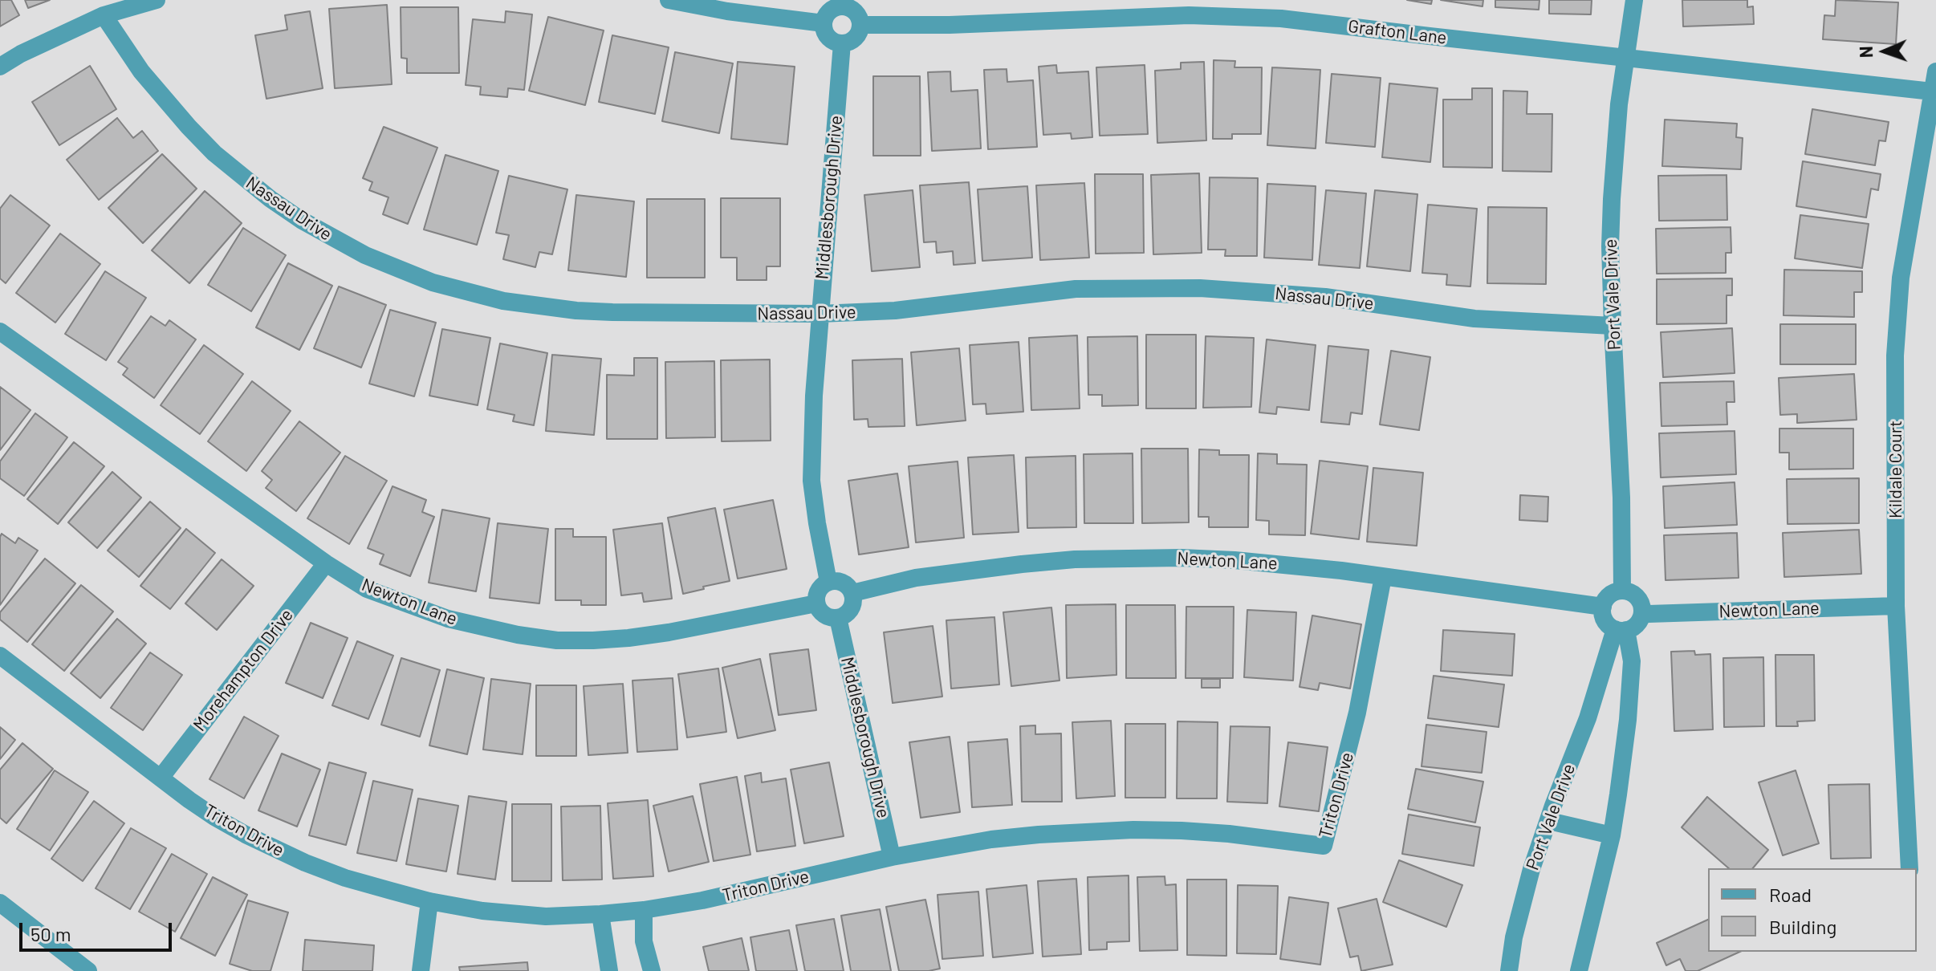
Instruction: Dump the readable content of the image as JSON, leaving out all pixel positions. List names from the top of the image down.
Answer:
{
  "streets": {
    "street": [
      "Grafton Lane",
      "Middlesborough Drive",
      "Nassau Drive",
      "Port Vale Drive",
      "Kildale Court",
      "Newton Lane",
      "Morehampton Drive",
      "Triton Drive"
    ]
  },
  "crossings": [
    ["Grafton Lane", "Middlesborough Drive"],
    ["Grafton Lane", "Port Vale Drive"],
    ["Grafton Lane", "Kildale Court"],
    ["Middlesborough Drive", "Nassau Drive"],
    ["Middlesborough Drive", "Newton Lane"],
    ["Middlesborough Drive", "Triton Drive"],
    ["Nassau Drive", "Port Vale Drive"],
    ["Port Vale Drive", "Newton Lane"],
    ["Kildale Court", "Newton Lane"],
    ["Newton Lane", "Morehampton Drive"],
    ["Newton Lane", "Triton Drive"],
    ["Morehampton Drive", "Triton Drive"]
  ],
  "legend": ["Road", "Building"],
  "scale_bar": "50 m",
  "north": "left"
}
